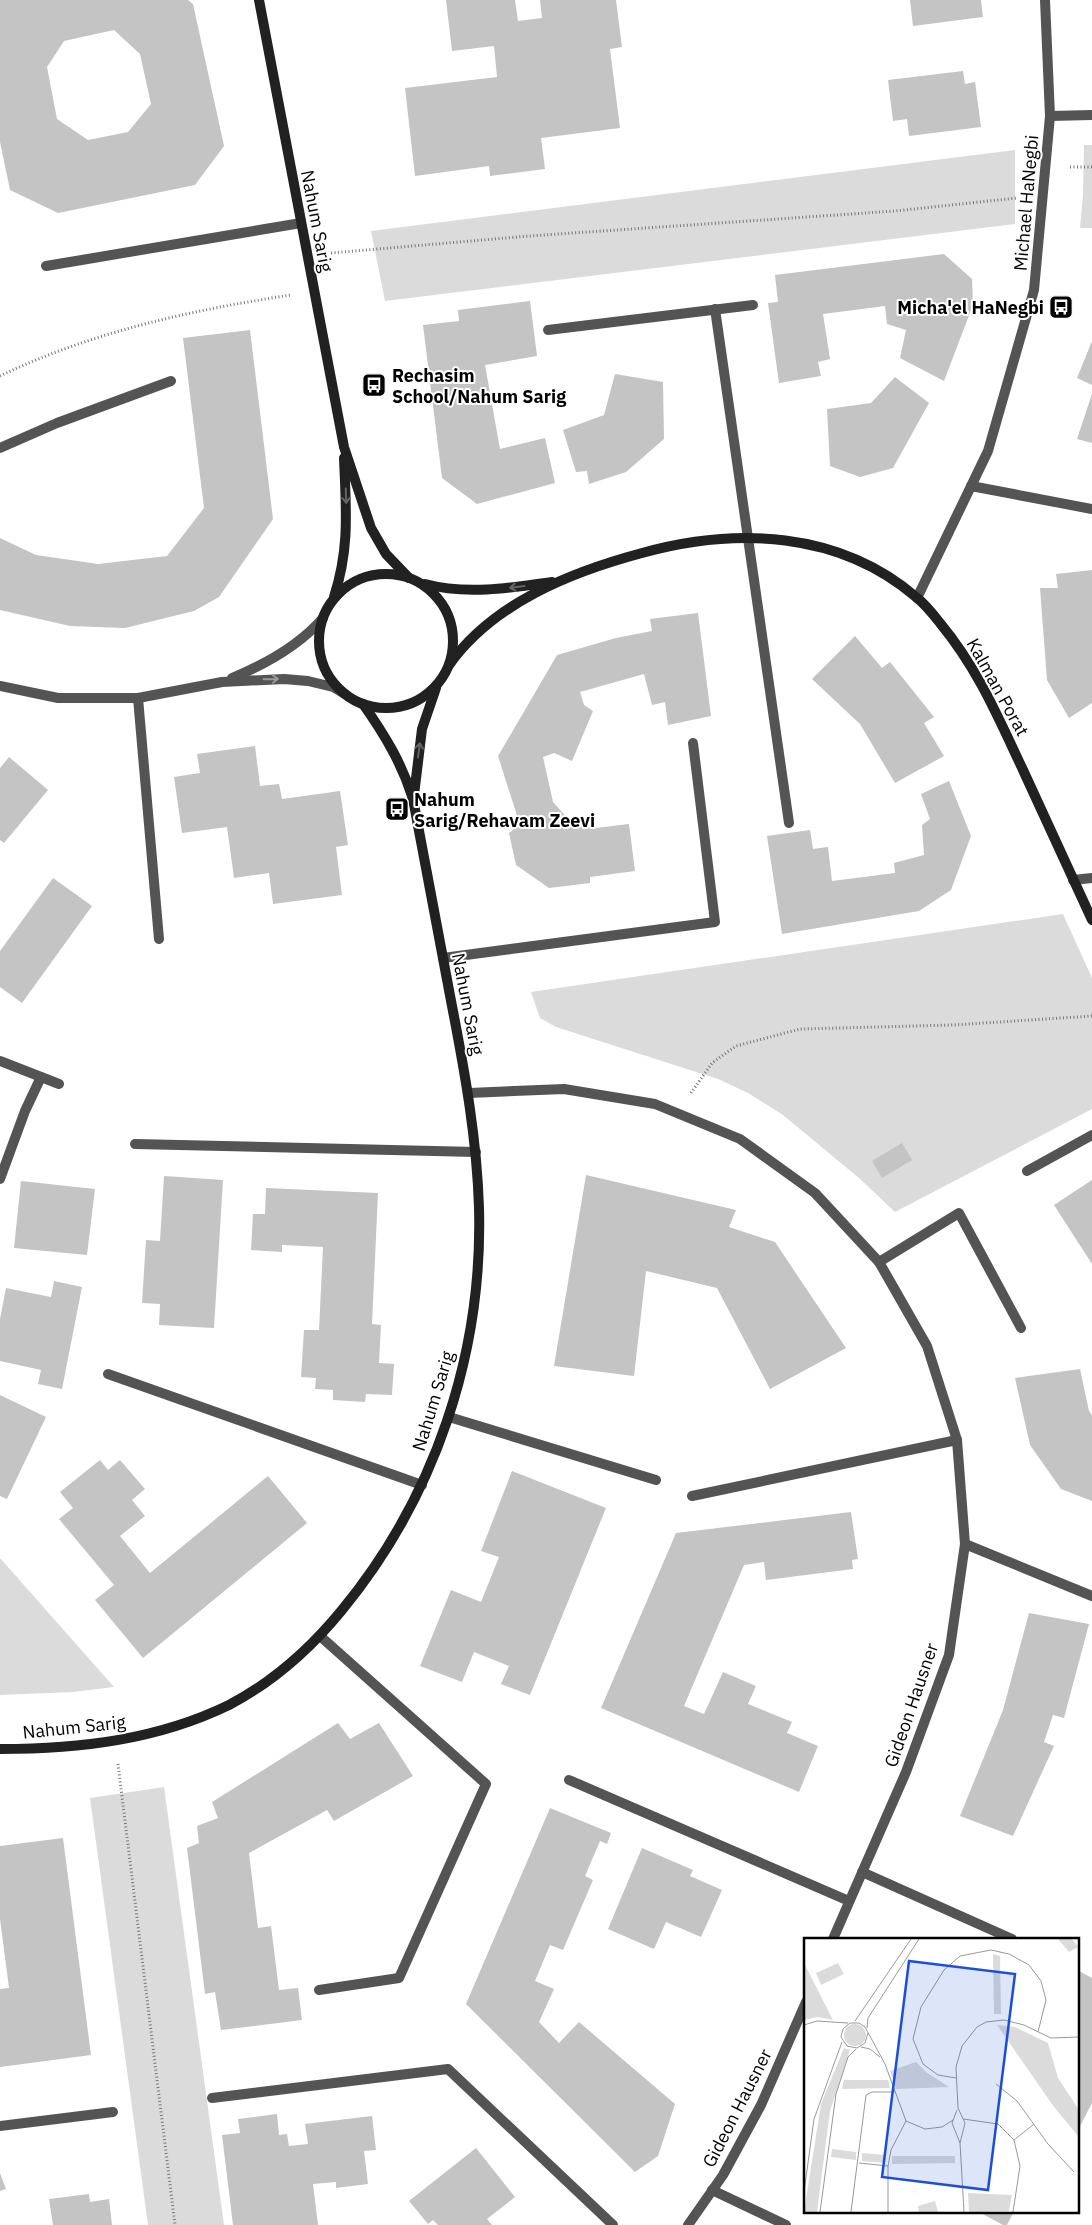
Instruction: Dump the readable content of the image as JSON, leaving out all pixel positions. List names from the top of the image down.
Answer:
{
  "streets": {
    "street": [
      "Michael HaNegbi",
      "Nahum Sarig",
      "Kalman Porat",
      "Gideon Hausner"
    ]
  },
  "crossings": [
    ["Michael HaNegbi", "Kalman Porat"],
    ["Nahum Sarig", "Kalman Porat"],
    ["Nahum Sarig", "Gideon Hausner"]
  ],
  "places": {
    "bus stop": ["Micha'el HaNegbi", "Rechasim School/Nahum Sarig", "Nahum Sarig/Rehavam Zeevi"]
  }
}
